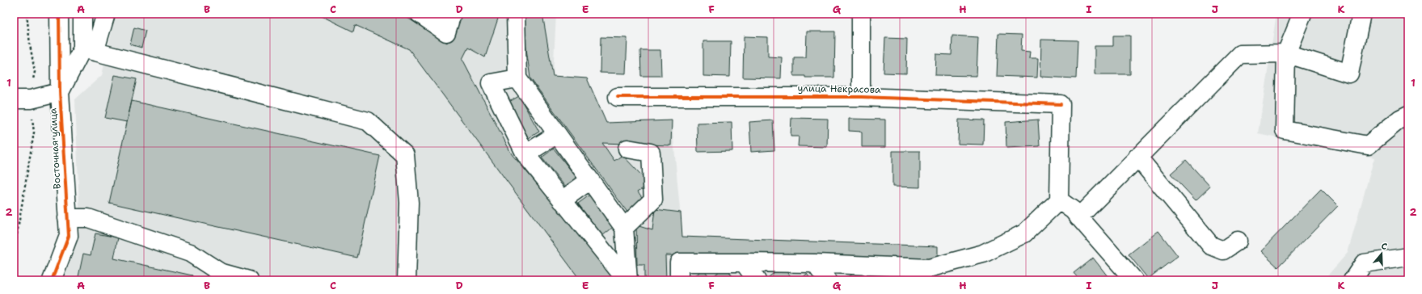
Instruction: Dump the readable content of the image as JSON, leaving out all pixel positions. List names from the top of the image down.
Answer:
{
  "streets": {
    "street": ["улица Некрасова", "Восточная улица"]
  },
  "north": "top",
  "grid": {
    "columns": [
      "A",
      "B",
      "C",
      "D",
      "E",
      "F",
      "G",
      "H",
      "I",
      "J",
      "K"
    ],
    "rows": ["1", "2"]
  }
}
